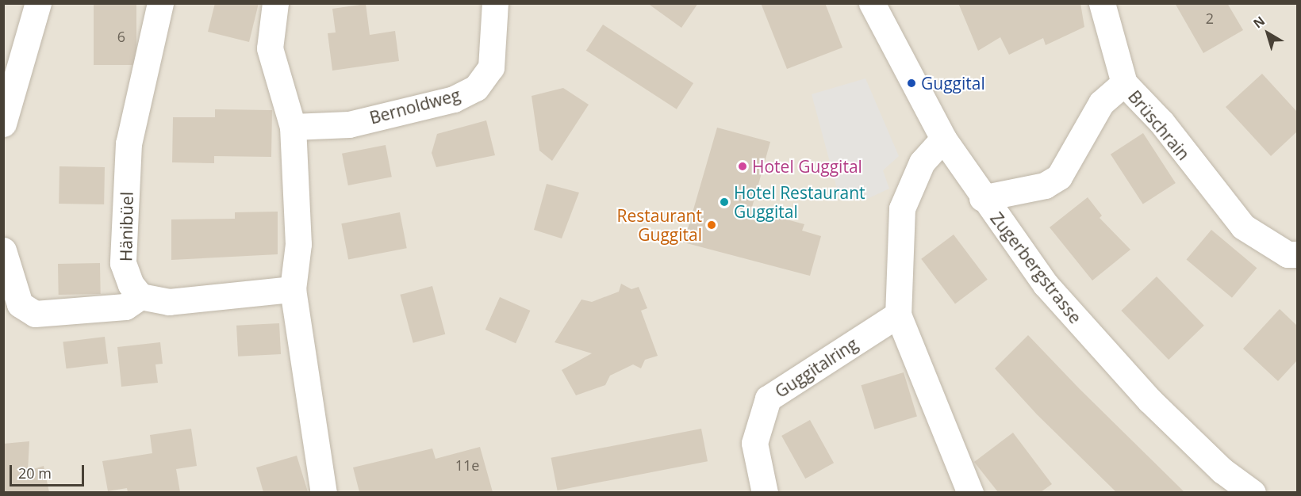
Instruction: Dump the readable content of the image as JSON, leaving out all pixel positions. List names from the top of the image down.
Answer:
{
  "streets": {
    "street": [
      "Bernoldweg",
      "Brüschrain",
      "Hänibüel",
      "Zugerbergstrasse",
      "Guggitalring"
    ]
  },
  "crossings": [
    ["Brüschrain", "Zugerbergstrasse"]
  ],
  "places": [
    "Guggital",
    "Hotel Guggital",
    "Hotel Restaurant Guggital",
    "Restaurant Guggital"
  ],
  "house_numbers": ["2", "6", "11e"],
  "scale_bar": "20 m",
  "north": "top left"
}
